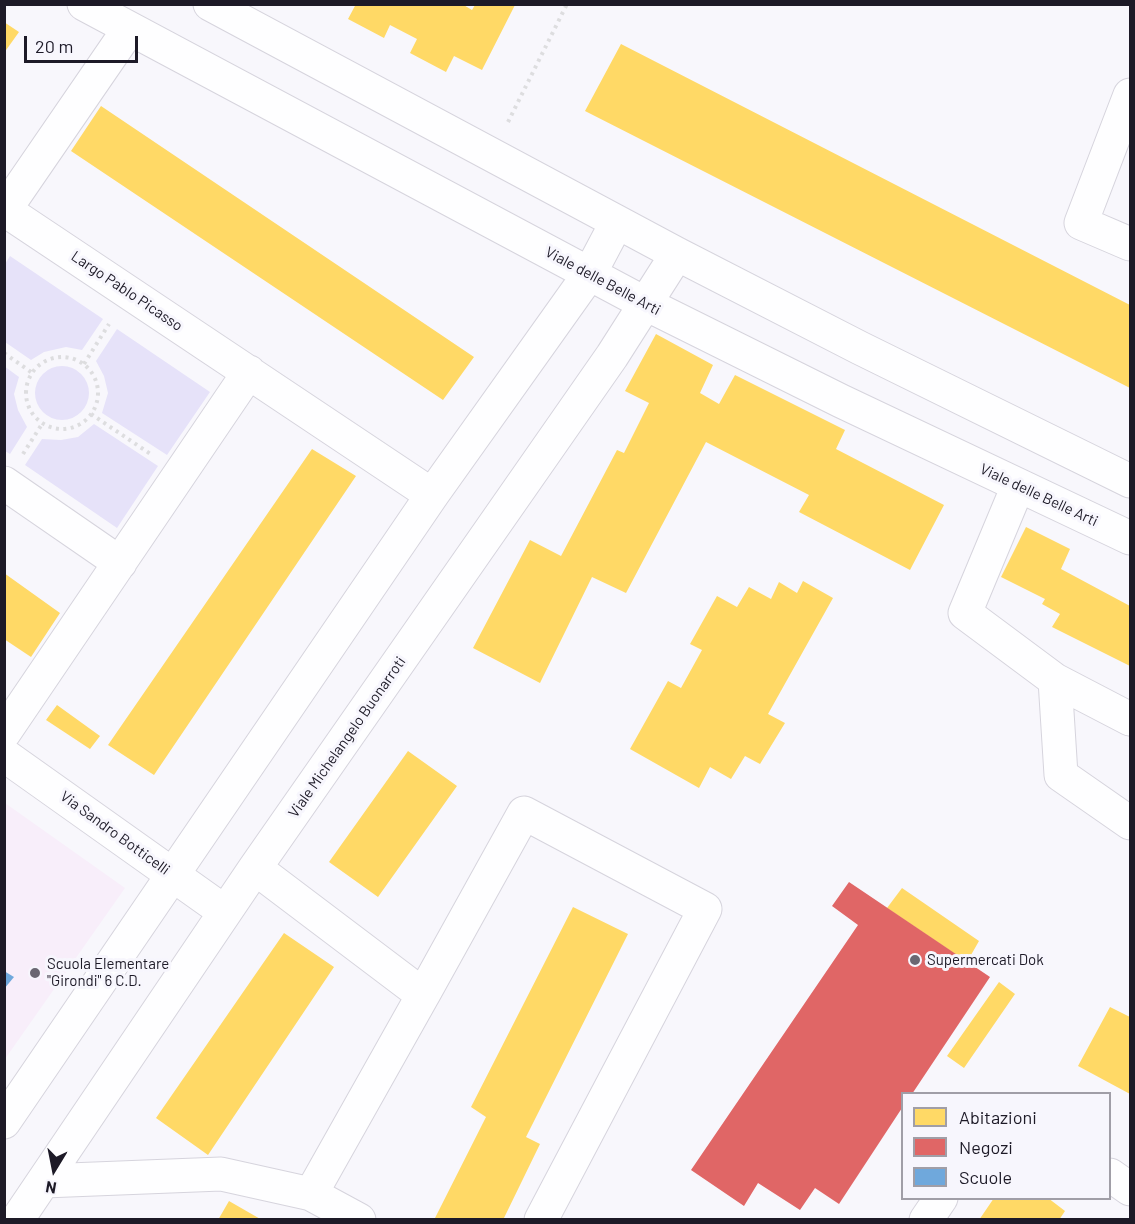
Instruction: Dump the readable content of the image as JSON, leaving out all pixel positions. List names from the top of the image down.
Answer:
{
  "streets": {
    "street": [
      "Viale delle Belle Arti",
      "Largo Pablo Picasso",
      "Viale Michelangelo Buonarroti",
      "Via Sandro Botticelli"
    ]
  },
  "crossings": [
    ["Viale delle Belle Arti", "Largo Pablo Picasso"],
    ["Viale delle Belle Arti", "Viale Michelangelo Buonarroti"],
    ["Viale Michelangelo Buonarroti", "Via Sandro Botticelli"]
  ],
  "places": ["Supermercati Dok", "Scuola Elementare \"Girondi\" 6 C.D."],
  "legend": ["Abitazioni", "Negozi", "Scuole"],
  "scale_bar": "20 m",
  "north": "bottom"
}
